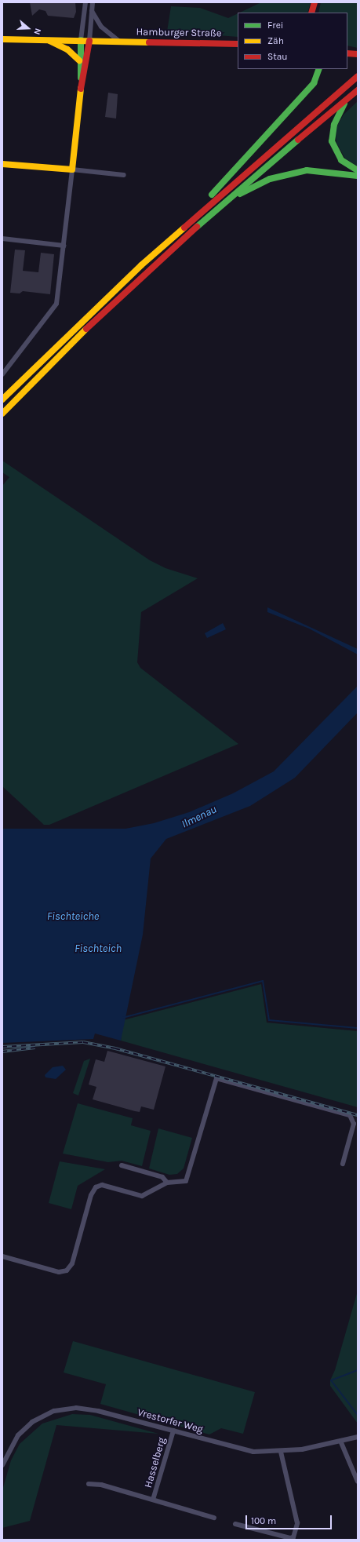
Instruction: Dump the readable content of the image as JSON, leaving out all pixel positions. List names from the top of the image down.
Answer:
{
  "streets": {
    "main road": ["Hamburger Straße"],
    "street": ["Vrestorfer Weg", "Hasselberg"]
  },
  "crossings": [
    ["Vrestorfer Weg", "Hasselberg"]
  ],
  "water": ["Ilmenau", "Fischteiche", "Fischteich"],
  "legend": ["Frei", "Zäh", "Stau"],
  "scale_bar": "100 m",
  "north": "right"
}
